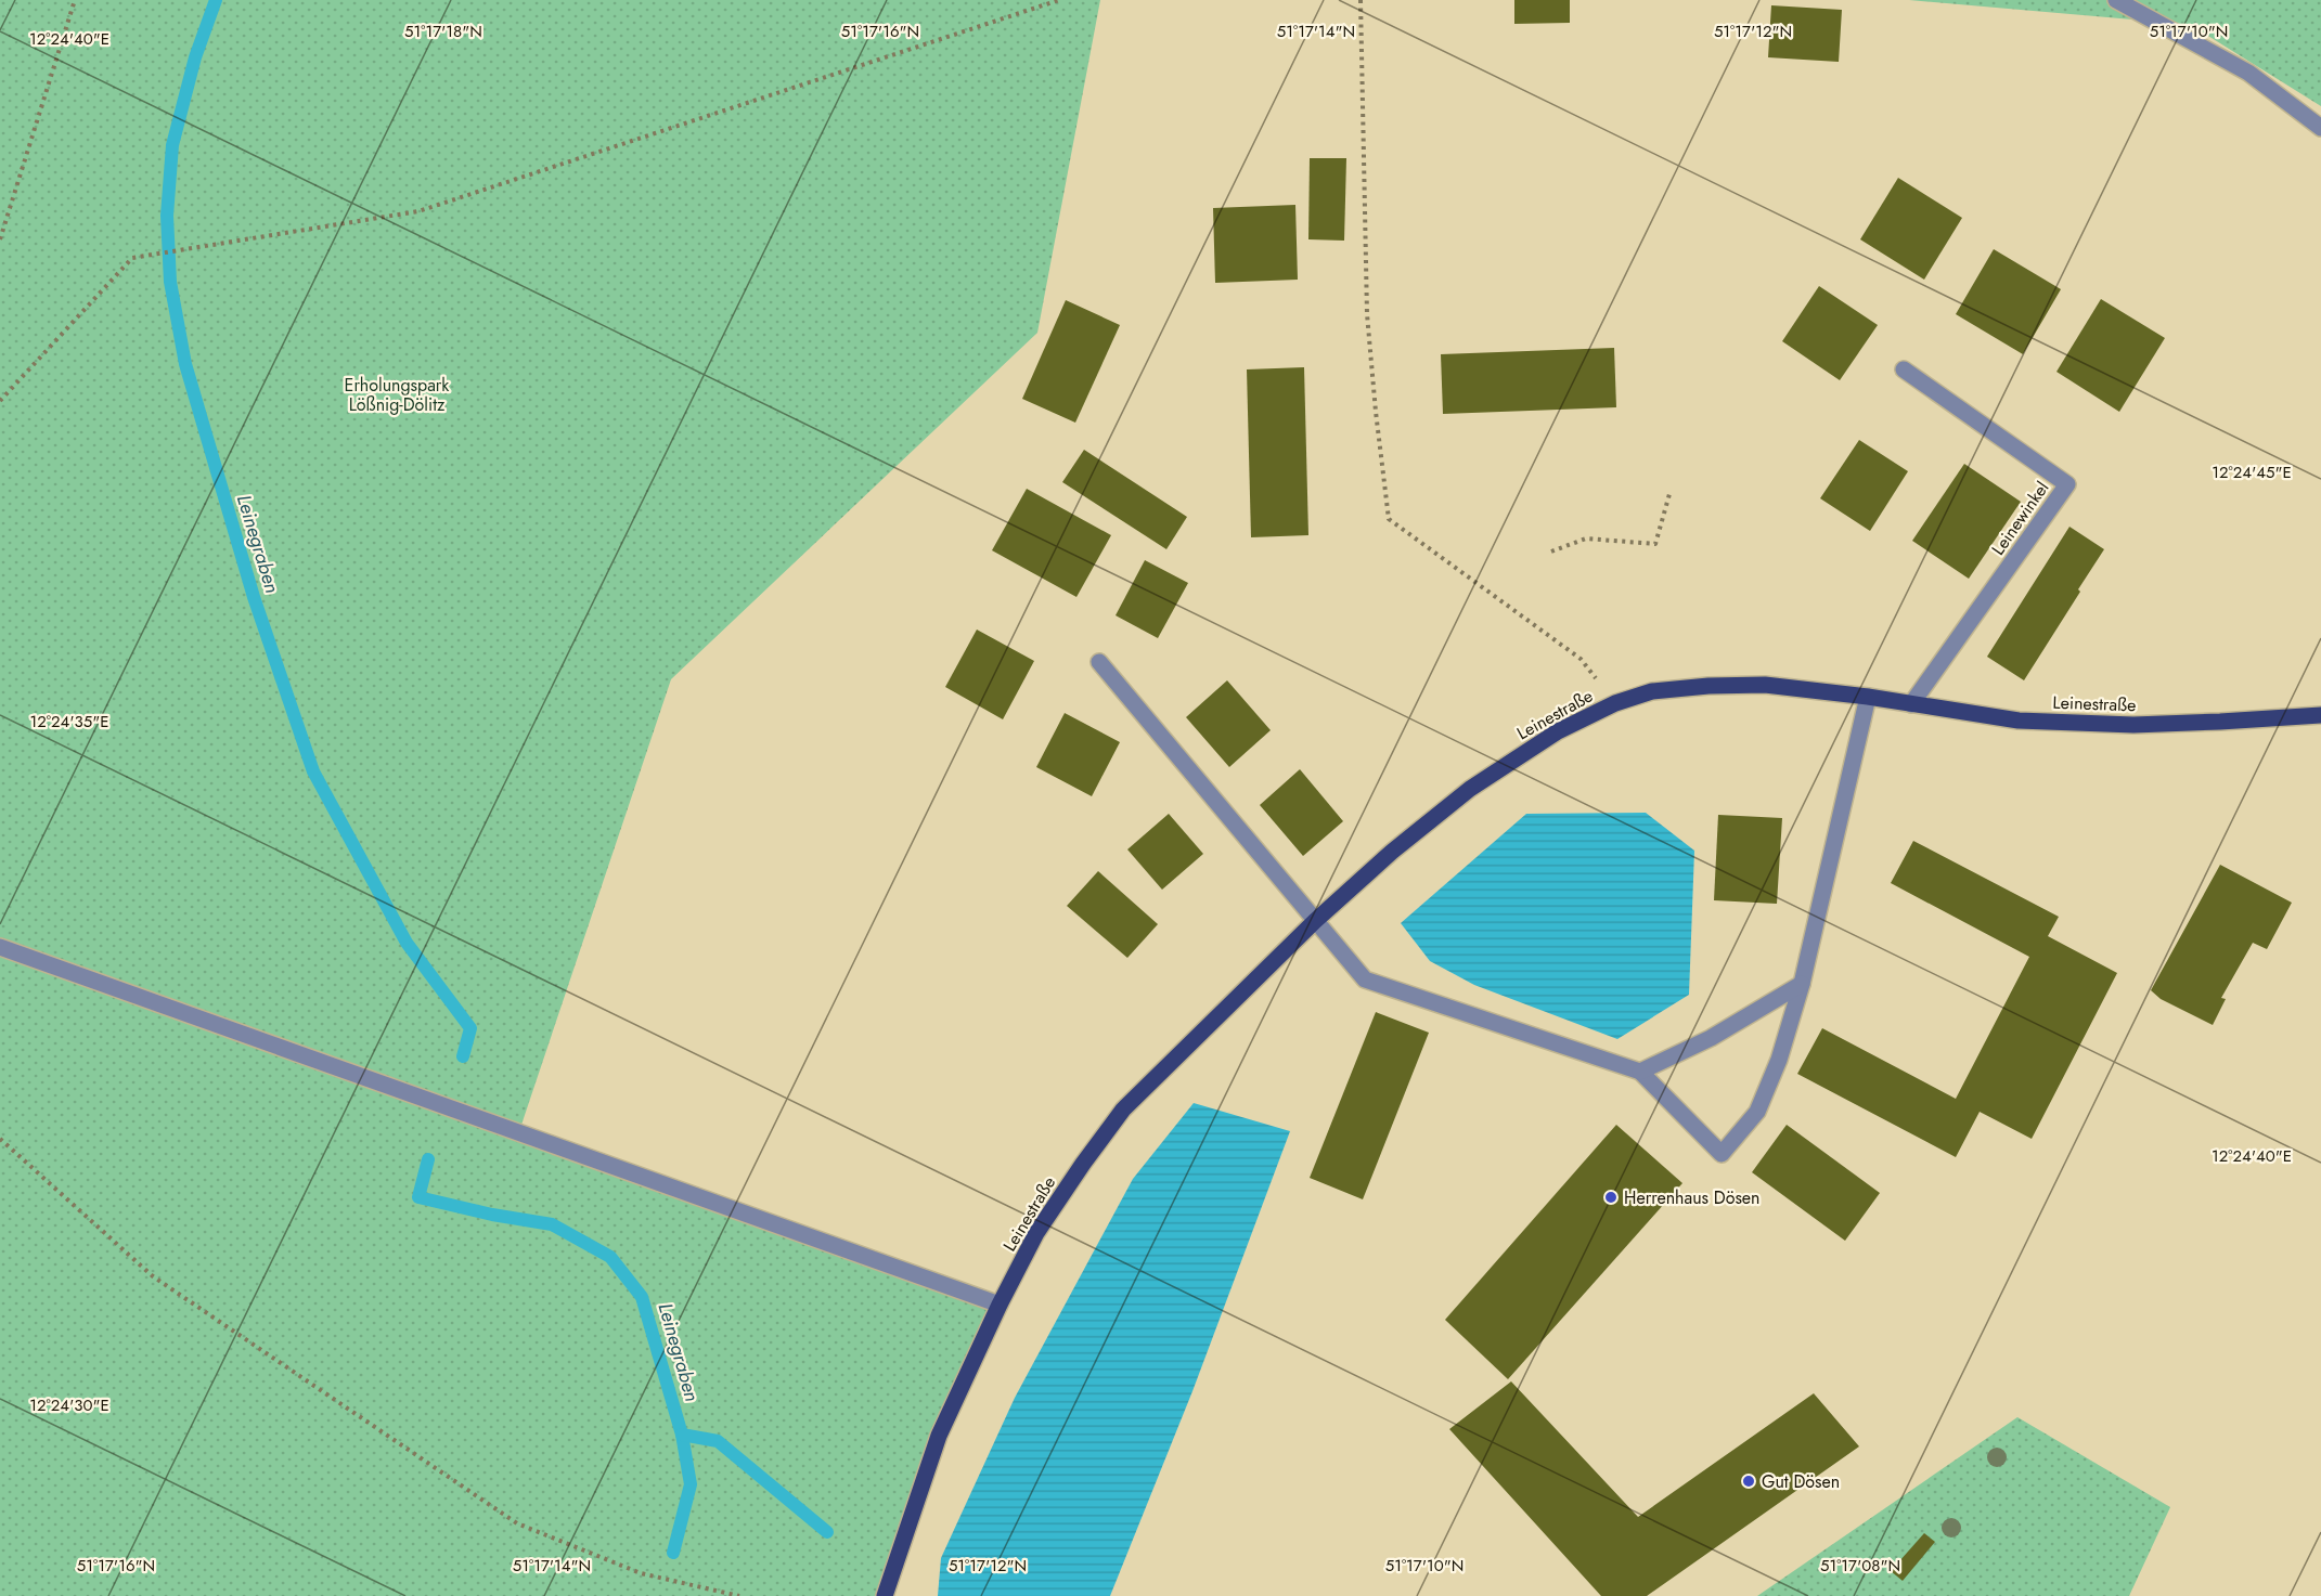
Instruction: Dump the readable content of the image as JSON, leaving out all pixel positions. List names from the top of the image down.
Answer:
{
  "streets": {
    "main road": ["Leinestraße"],
    "street": ["Leinewinkel"]
  },
  "crossings": [
    ["Leinewinkel", "Leinestraße"]
  ],
  "water": ["Leinegraben"],
  "parks": ["Erholungspark Lößnig-Dölitz"],
  "places": ["Herrenhaus Dösen", "Gut Dösen"],
  "coordinates": [
    "51°17'18\"N",
    "51°17'16\"N",
    "51°17'14\"N",
    "51°17'12\"N",
    "51°17'10\"N",
    "12°24'40\"E",
    "12°24'45\"E",
    "12°24'35\"E",
    "12°24'30\"E",
    "51°17'08\"N"
  ]
}
